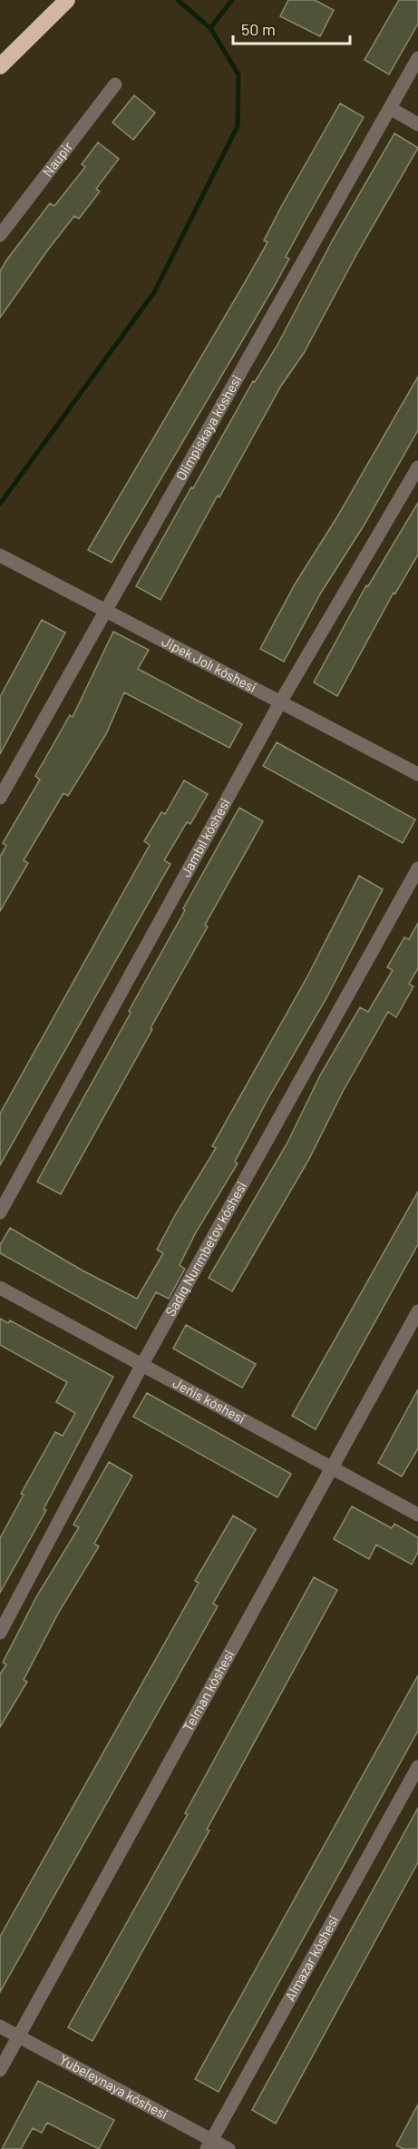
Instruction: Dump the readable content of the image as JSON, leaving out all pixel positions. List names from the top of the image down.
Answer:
{
  "streets": {
    "street": [
      "Naupir",
      "Olimpiskaya kóshesi",
      "Jipek Jolı kóshesi",
      "Jambıl kóshesi",
      "Sadıq Nurımbetov kóshesi",
      "Jeńis kóshesi",
      "Telman kóshesi",
      "Almazar kóshesi",
      "Yubeleynaya kóshesi"
    ]
  },
  "crossings": [
    ["Olimpiskaya kóshesi", "Jipek Jolı kóshesi"],
    ["Jipek Jolı kóshesi", "Jambıl kóshesi"],
    ["Sadıq Nurımbetov kóshesi", "Jeńis kóshesi"],
    ["Jeńis kóshesi", "Telman kóshesi"],
    ["Telman kóshesi", "Yubeleynaya kóshesi"],
    ["Almazar kóshesi", "Yubeleynaya kóshesi"]
  ],
  "scale_bar": "50 m"
}
